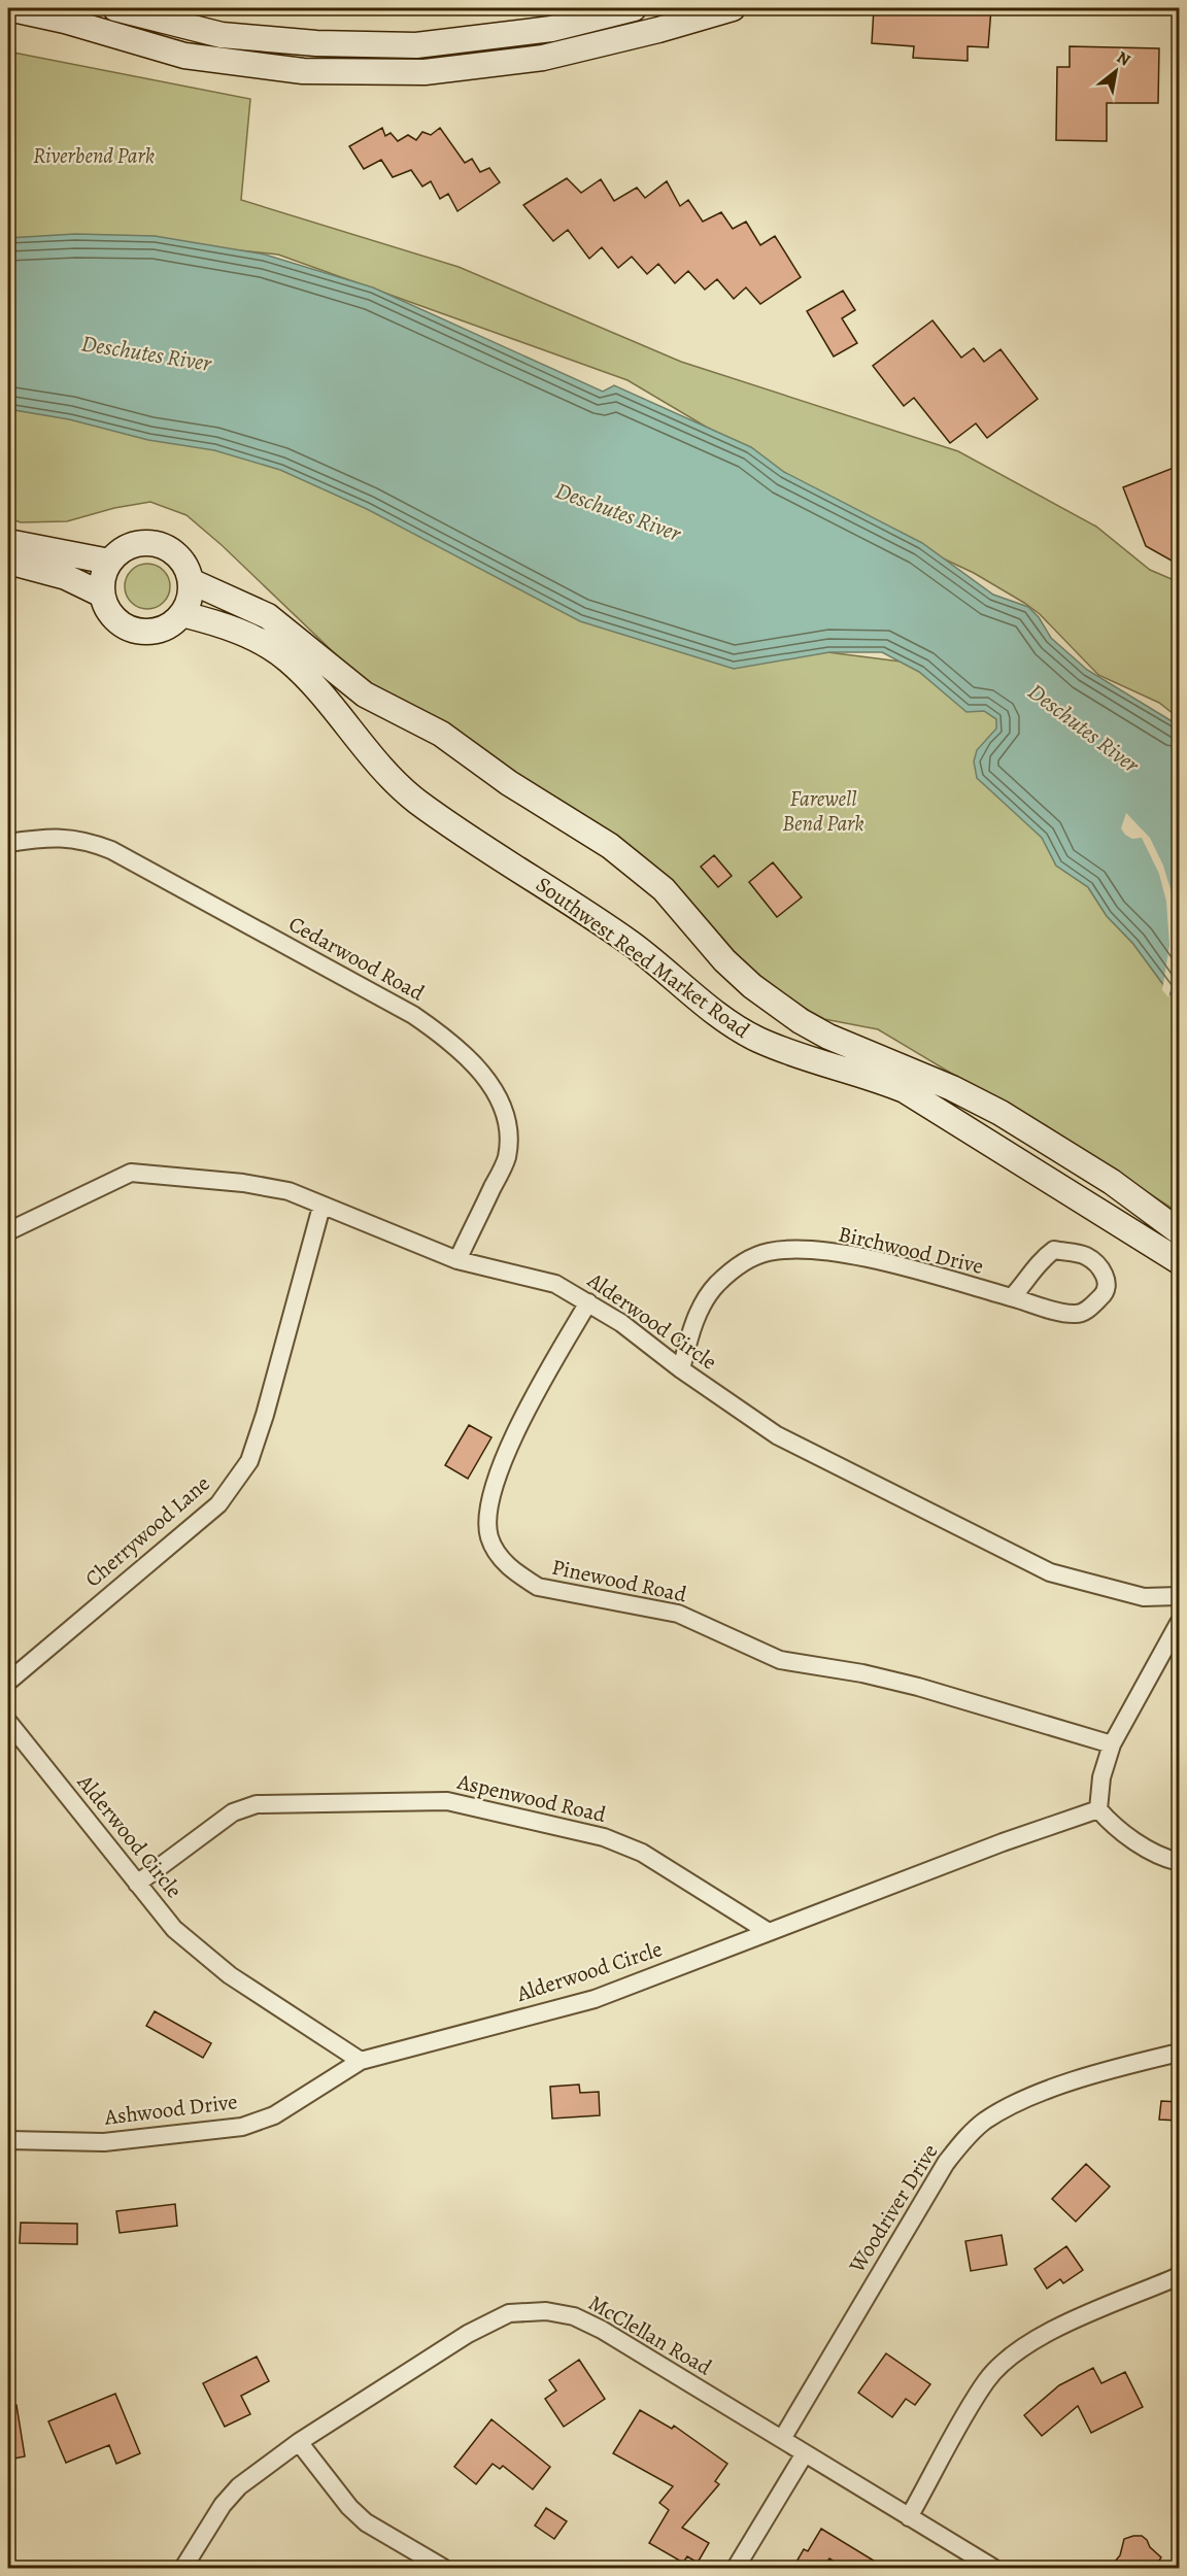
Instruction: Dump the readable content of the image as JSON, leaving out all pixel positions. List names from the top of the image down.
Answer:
{
  "streets": {
    "main road": ["Southwest Reed Market Road"],
    "street": [
      "Cedarwood Road",
      "Birchwood Drive",
      "Alderwood Circle",
      "Cherrywood Lane",
      "Pinewood Road",
      "Aspenwood Road",
      "Ashwood Drive",
      "Woodriver Drive",
      "McClellan Road"
    ]
  },
  "crossings": [
    ["Cedarwood Road", "Alderwood Circle"],
    ["Birchwood Drive", "Alderwood Circle"],
    ["Alderwood Circle", "Cherrywood Lane"],
    ["Alderwood Circle", "Pinewood Road"],
    ["Alderwood Circle", "Aspenwood Road"],
    ["Alderwood Circle", "Ashwood Drive"],
    ["Woodriver Drive", "McClellan Road"]
  ],
  "water": ["Deschutes River"],
  "parks": ["Riverbend Park", "Farewell Bend Park"],
  "north": "top right"
}
